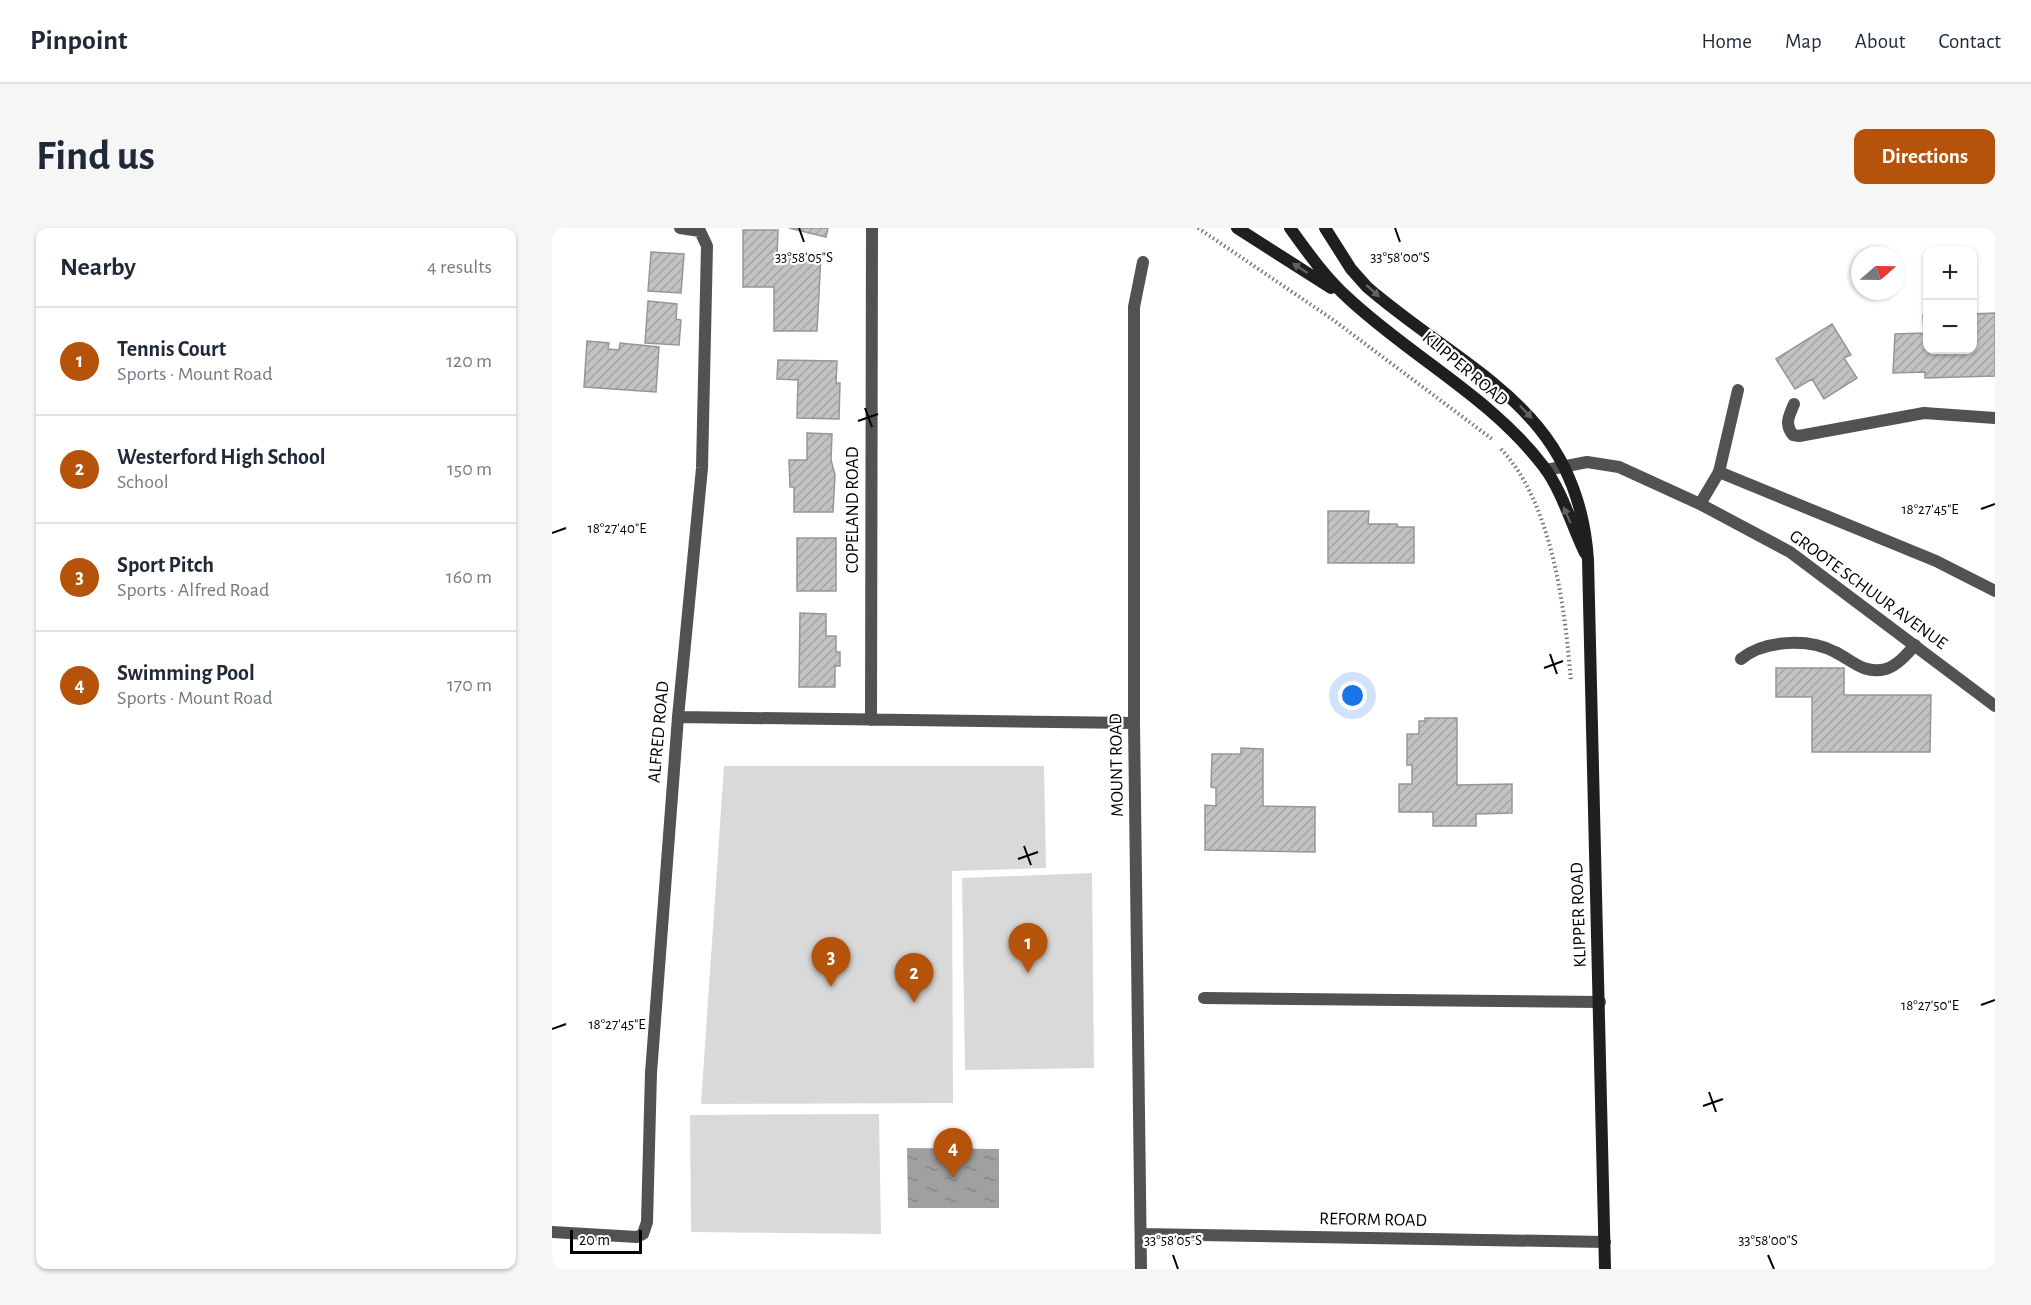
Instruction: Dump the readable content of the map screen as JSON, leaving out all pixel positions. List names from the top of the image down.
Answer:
{
  "streets": {
    "main road": ["KLIPPER ROAD"],
    "street": [
      "COPELAND ROAD",
      "GROOTE SCHUUR AVENUE",
      "ALFRED ROAD",
      "MOUNT ROAD",
      "REFORM ROAD"
    ]
  },
  "crossings": [
    ["KLIPPER ROAD", "GROOTE SCHUUR AVENUE"],
    ["KLIPPER ROAD", "REFORM ROAD"],
    ["MOUNT ROAD", "REFORM ROAD"]
  ],
  "scale_bar": "20 m",
  "north": "right",
  "page": {
    "header": "Pinpoint",
    "nav": [
      "Home",
      "Map",
      "About",
      "Contact"
    ],
    "buttons": "Directions",
    "title": "Find us",
    "heading": ["Nearby", "4 results"],
    "map_buttons": ["+", "−"],
    "list": [
      {
        "mark": "1",
        "name": "Tennis Court",
        "note": "Sports · Mount Road",
        "value": "120 m"
      },
      {
        "mark": "2",
        "name": "Westerford High School",
        "note": "School",
        "value": "150 m"
      },
      {
        "mark": "3",
        "name": "Sport Pitch",
        "note": "Sports · Alfred Road",
        "value": "160 m"
      },
      {
        "mark": "4",
        "name": "Swimming Pool",
        "note": "Sports · Mount Road",
        "value": "170 m"
      }
    ],
    "pins": [
      "1",
      "3",
      "2",
      "4"
    ],
    "scale": "20 m"
  },
  "coordinates": [
    "33°58'05\"S",
    "33°58'00\"S",
    "18°27'45\"E",
    "18°27'40\"E",
    "18°27'50\"E"
  ]
}
